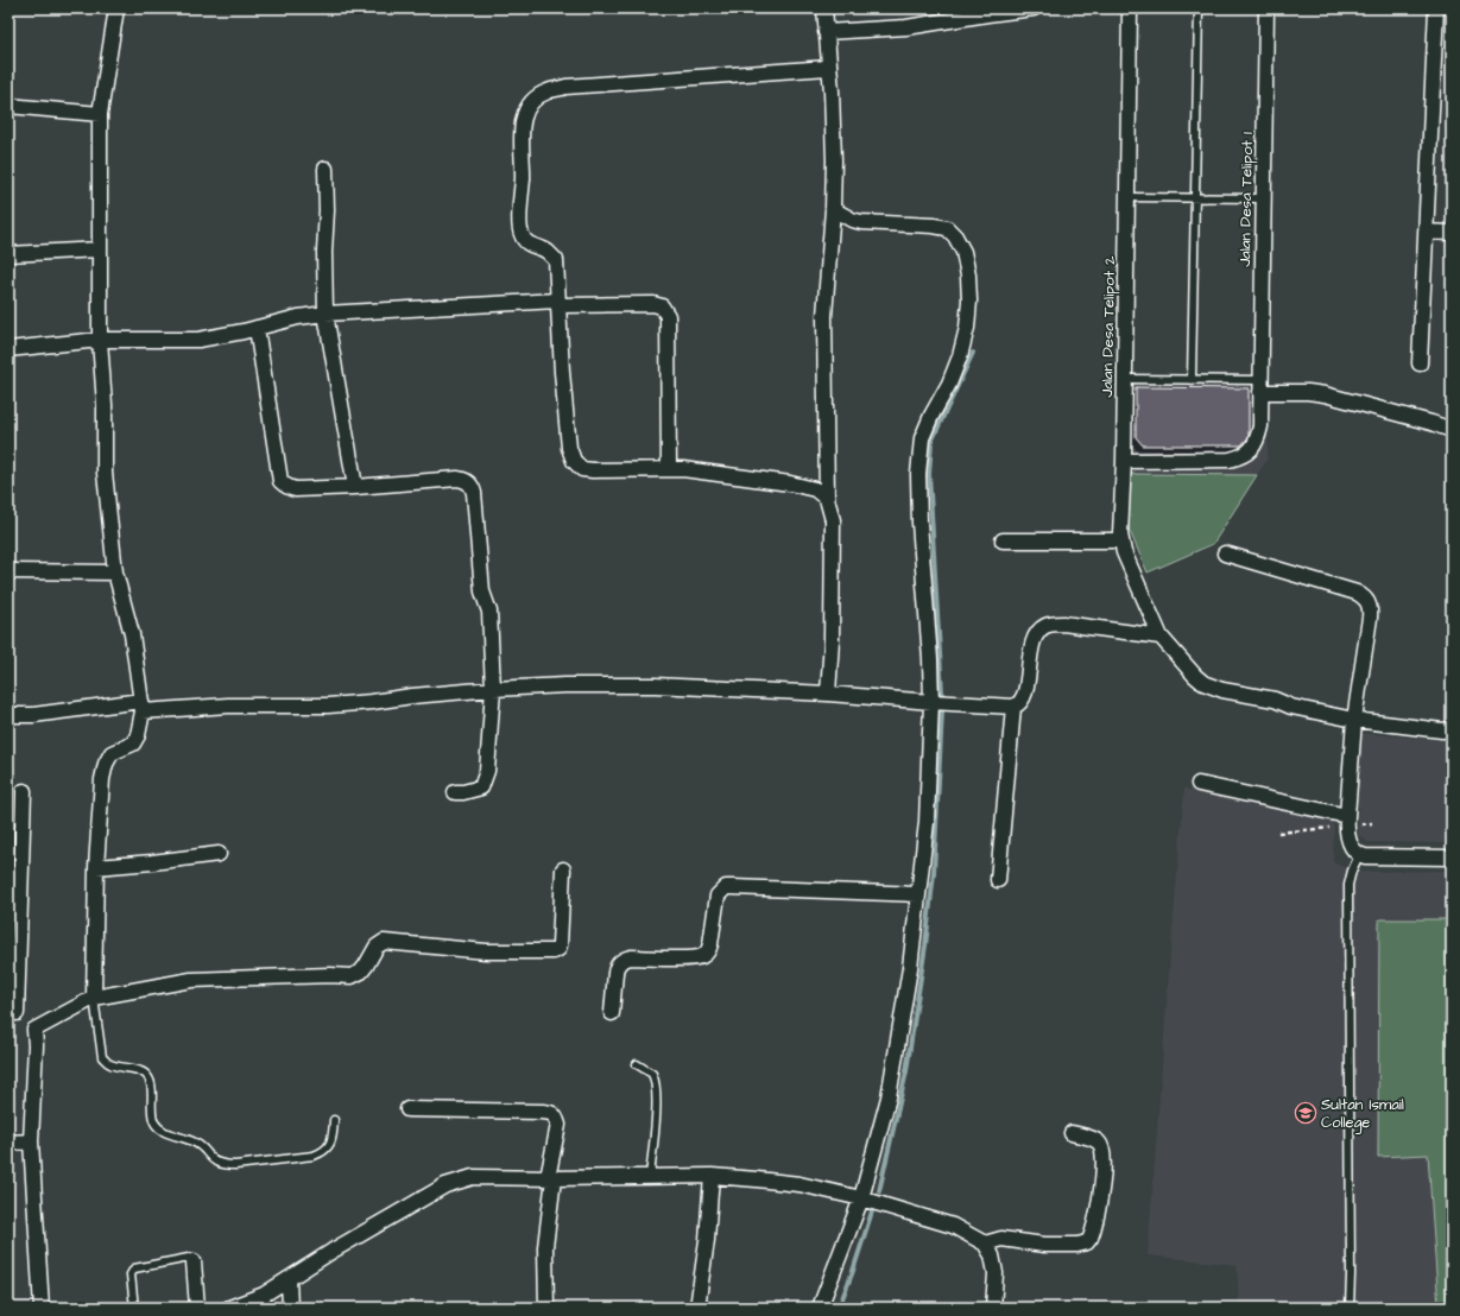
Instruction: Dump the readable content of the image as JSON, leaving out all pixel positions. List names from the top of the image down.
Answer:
{
  "streets": {
    "street": ["Jalan Desa Telipot 1", "Jalan Desa Telipot 2"]
  },
  "crossings": [
    ["Jalan Desa Telipot 1", "Jalan Desa Telipot 2"]
  ],
  "places": {
    "school or university": ["Sultan Ismail College"]
  }
}
